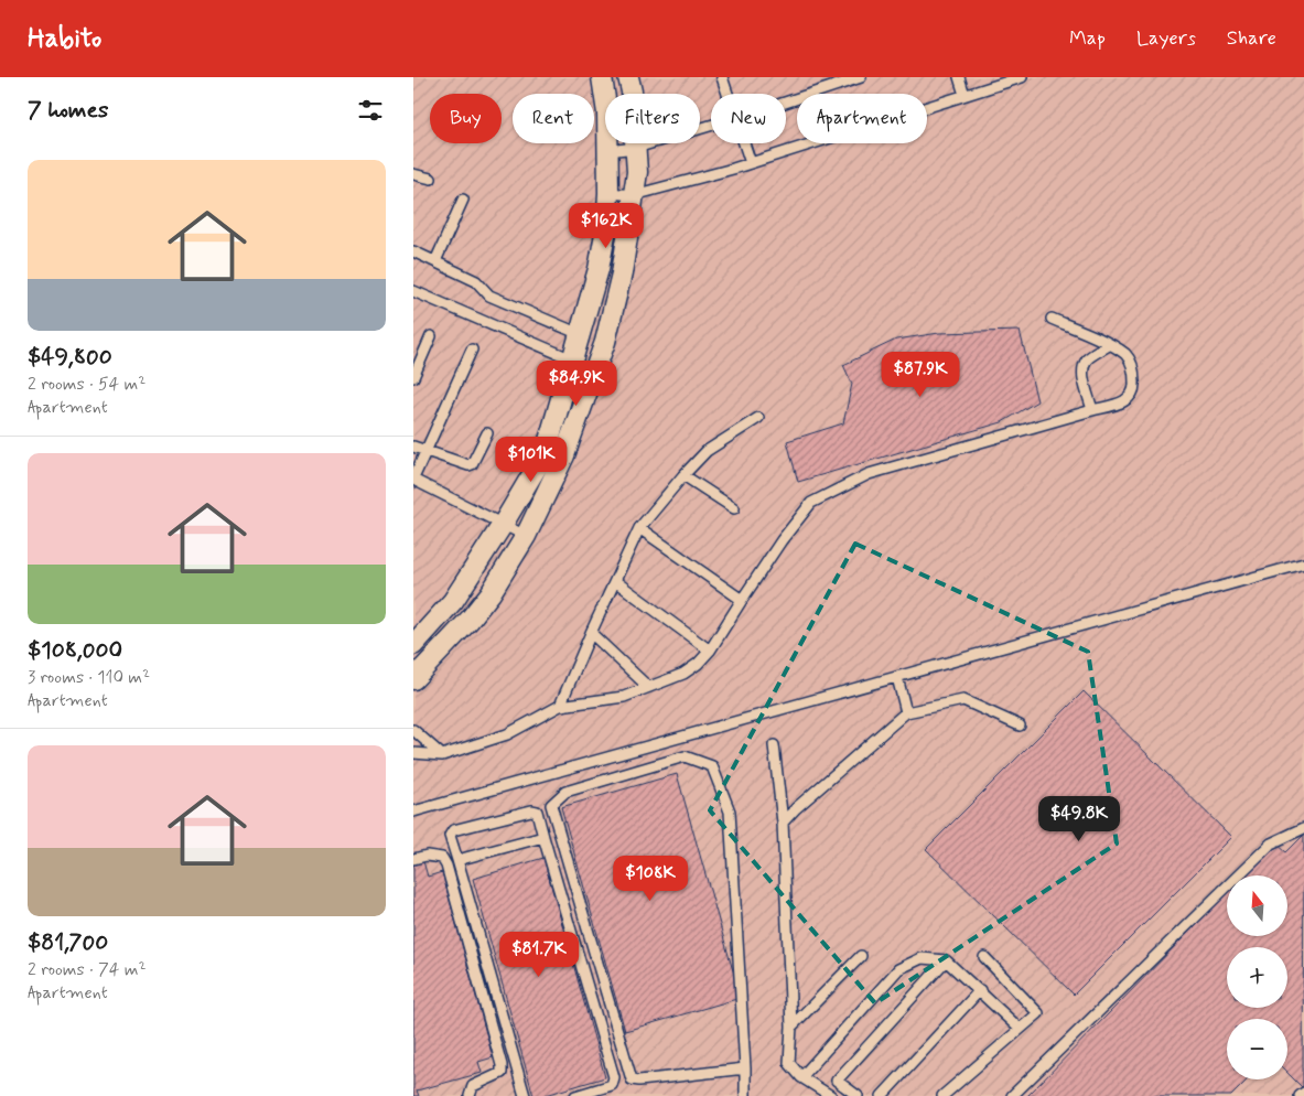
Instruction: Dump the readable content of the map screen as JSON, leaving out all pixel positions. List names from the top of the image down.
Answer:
{
  "north": "top",
  "page": {
    "header": "Habito",
    "nav": ["Map", "Layers", "Share"],
    "heading": "7 homes",
    "chip": [
      "Buy",
      "Rent",
      "Filters",
      "New",
      "Apartment"
    ],
    "list": [
      {
        "name": "$49,800",
        "note": "2 rooms · 54 m² · Apartment"
      },
      {
        "name": "$108,000",
        "note": "3 rooms · 110 m² · Apartment"
      },
      {
        "name": "$81,700",
        "note": "2 rooms · 74 m² · Apartment"
      }
    ],
    "price": [
      "$162K",
      "$87.9K",
      "$84.9K",
      "$101K",
      "$49.8K",
      "$108K",
      "$81.7K"
    ],
    "map_buttons": ["+", "−"]
  }
}
